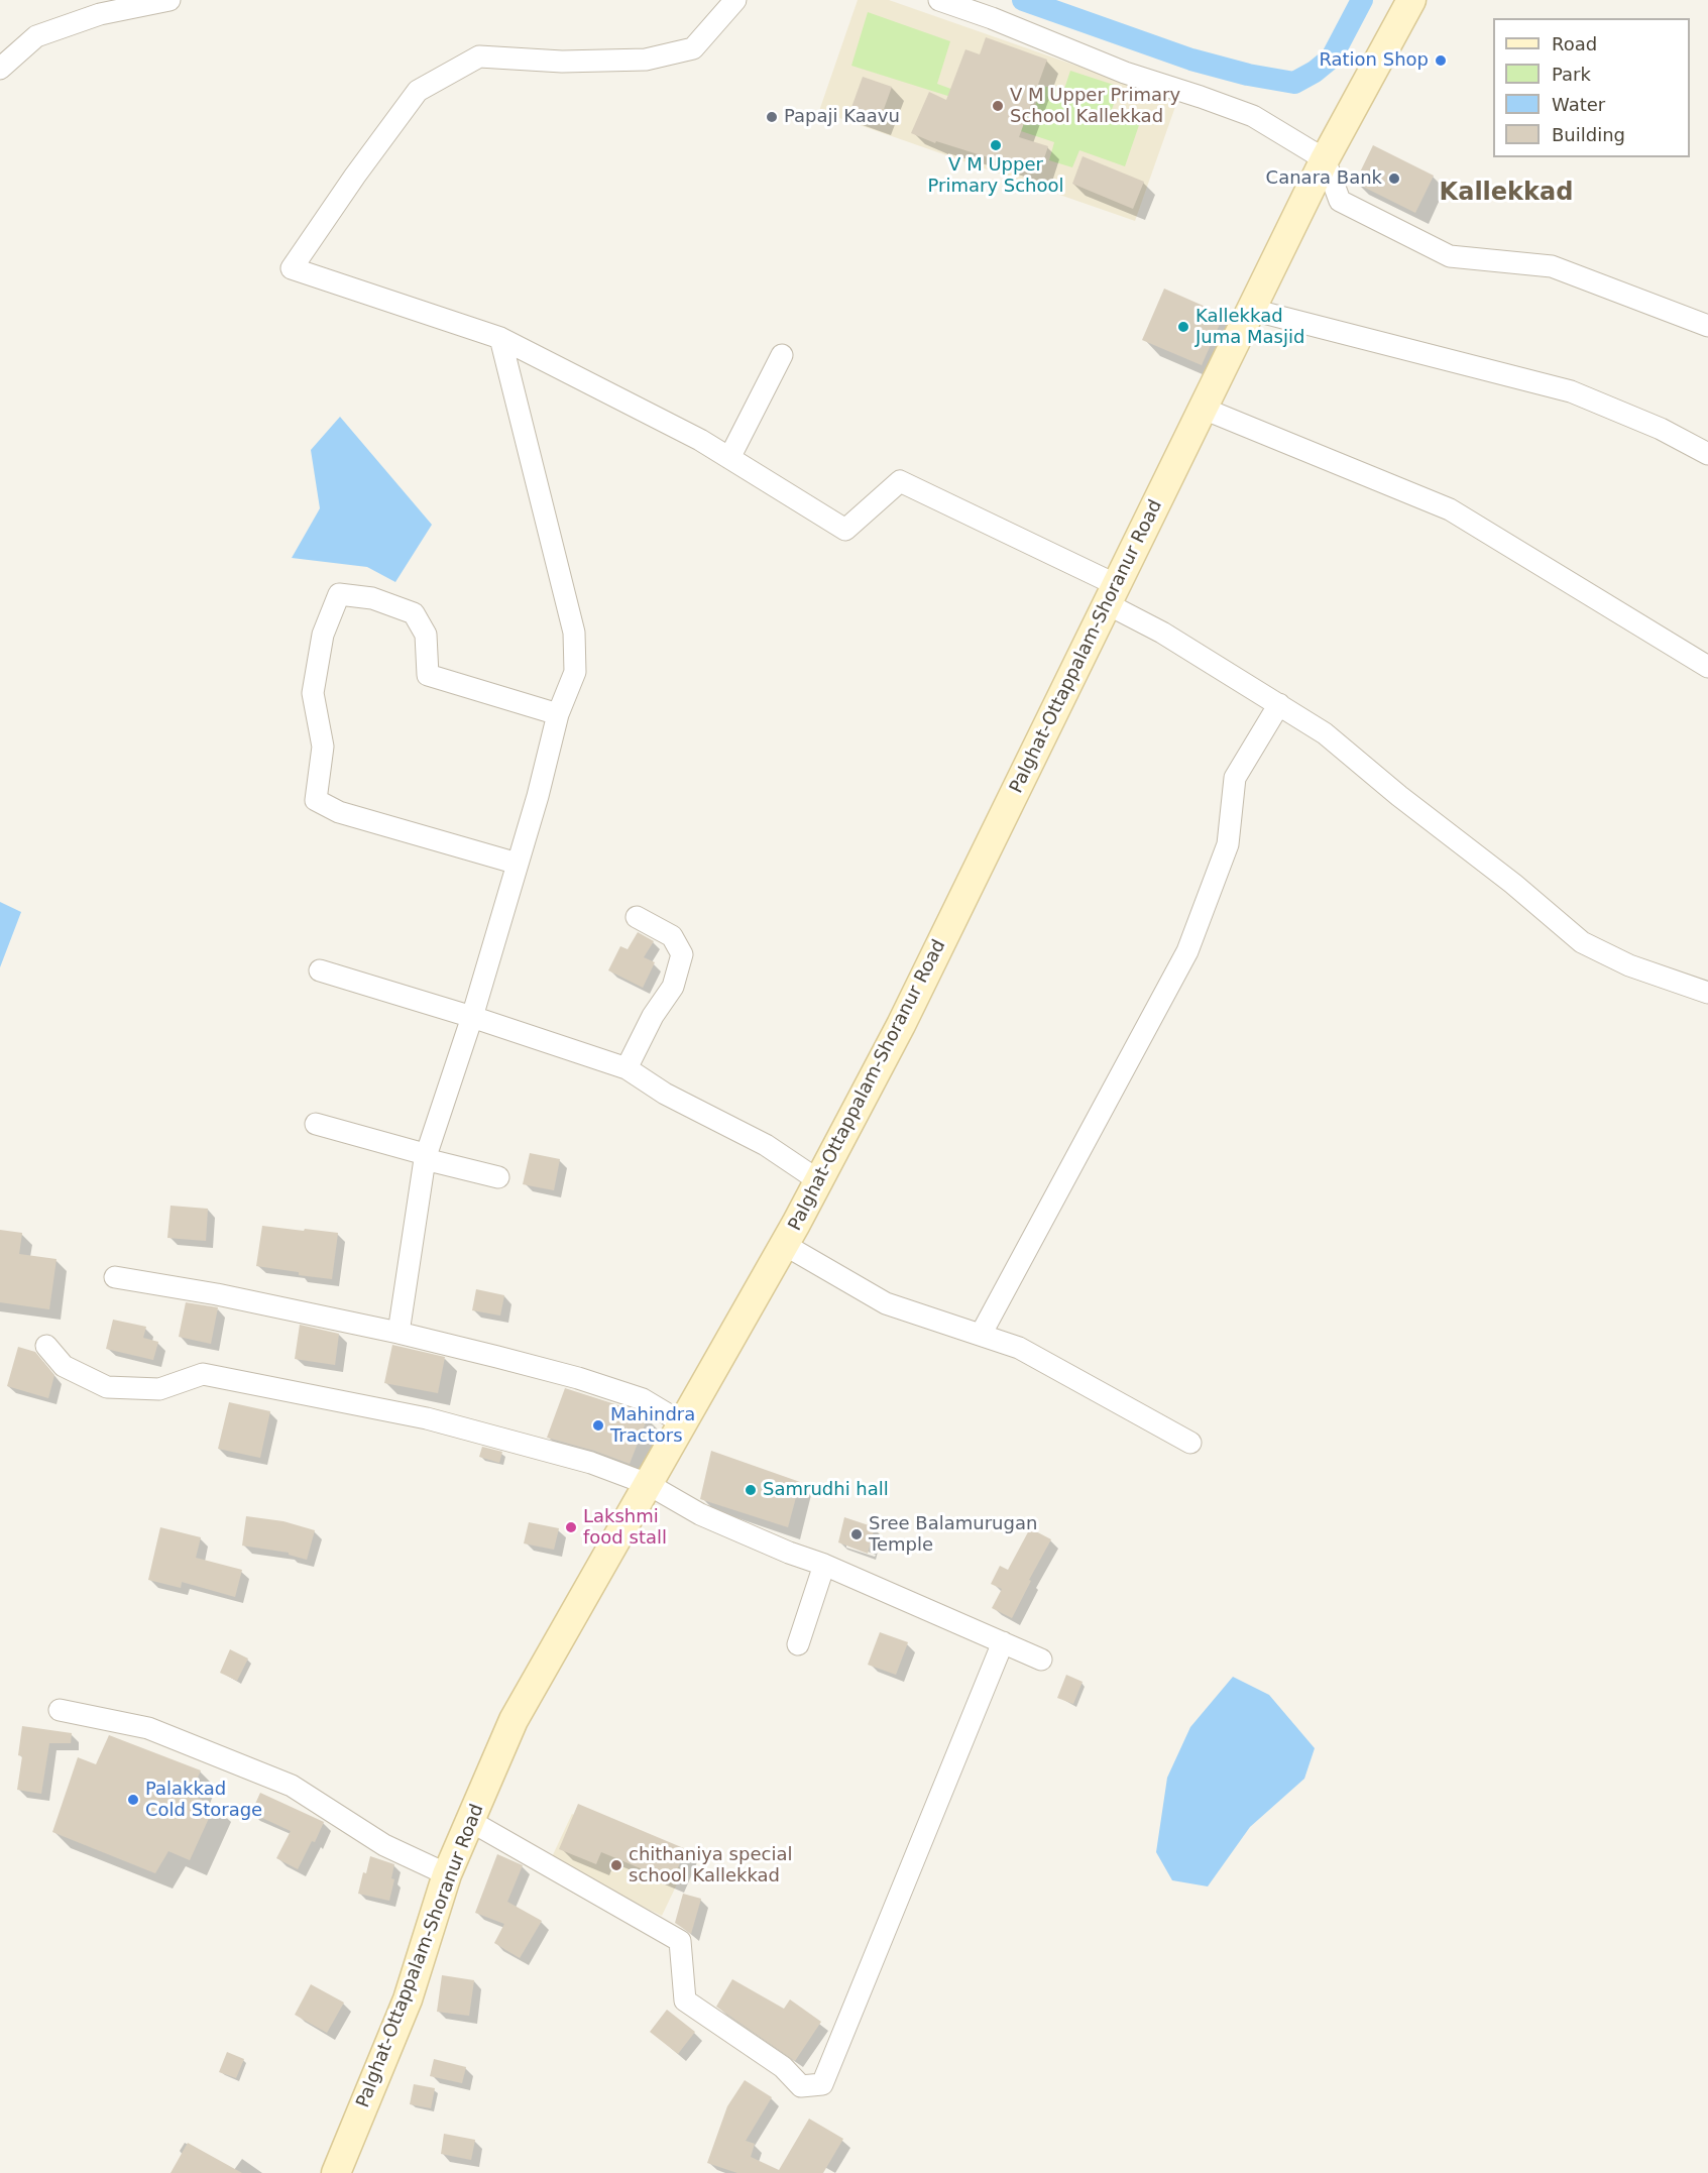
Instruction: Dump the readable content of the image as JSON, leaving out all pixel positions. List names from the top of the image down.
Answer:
{
  "streets": {
    "main road": ["Palghat-Ottappalam-Shoranur Road"]
  },
  "districts": ["Kallekkad"],
  "places": [
    "Ration Shop",
    "V M Upper Primary School Kallekkad",
    "Papaji Kaavu",
    "V M Upper Primary School",
    "Canara Bank",
    "Kallekkad Juma Masjid",
    "Mahindra Tractors",
    "Samrudhi hall",
    "Lakshmi food stall",
    "Sree Balamurugan Temple",
    "Palakkad Cold Storage",
    "chithaniya special school Kallekkad"
  ],
  "legend": [
    "Road",
    "Park",
    "Water",
    "Building"
  ]
}
